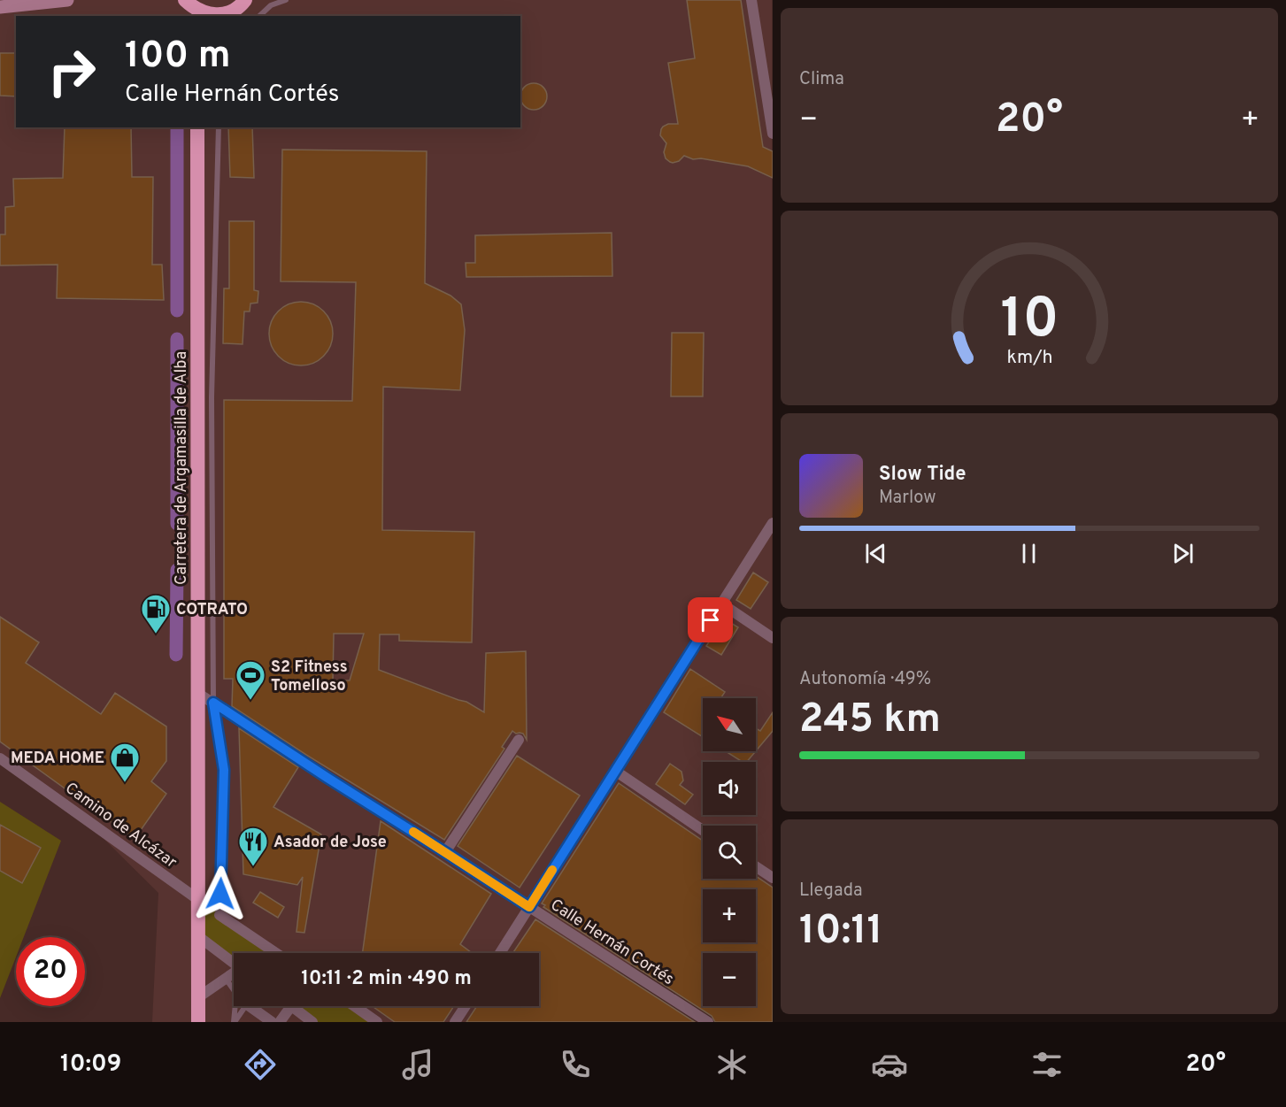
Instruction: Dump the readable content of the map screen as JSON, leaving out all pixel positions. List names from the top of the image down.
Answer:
{
  "streets": {
    "highway": ["Carretera de Argamasilla de Alba"],
    "street": ["Camino de Alcázar", "Calle Hernán Cortés"]
  },
  "crossings": [
    ["Carretera de Argamasilla de Alba", "Camino de Alcázar"],
    ["Carretera de Argamasilla de Alba", "Calle Hernán Cortés"]
  ],
  "places": {
    "fuel station": ["COTRATO"],
    "sports": ["S2 Fitness Tomelloso"],
    "shop": ["MEDA HOME"],
    "restaurant": ["Asador de Jose"]
  },
  "north": "top left",
  "page": {
    "tile": [
      "Clima",
      ["Autonomía · 49%", "245 km"],
      ["Llegada", "10:11"]
    ],
    "turn": ["100 m", "Calle Hernán Cortés"],
    "heat": ["−", "20°", "+"],
    "song": ["Slow Tide", "Marlow"],
    "map_buttons": ["+", "−"],
    "limit": "20",
    "trip": "10:11 · 2 min · 490 m",
    "tabs": ["10:09", "20°"],
    "gauge": ["10", "km/h"]
  }
}
